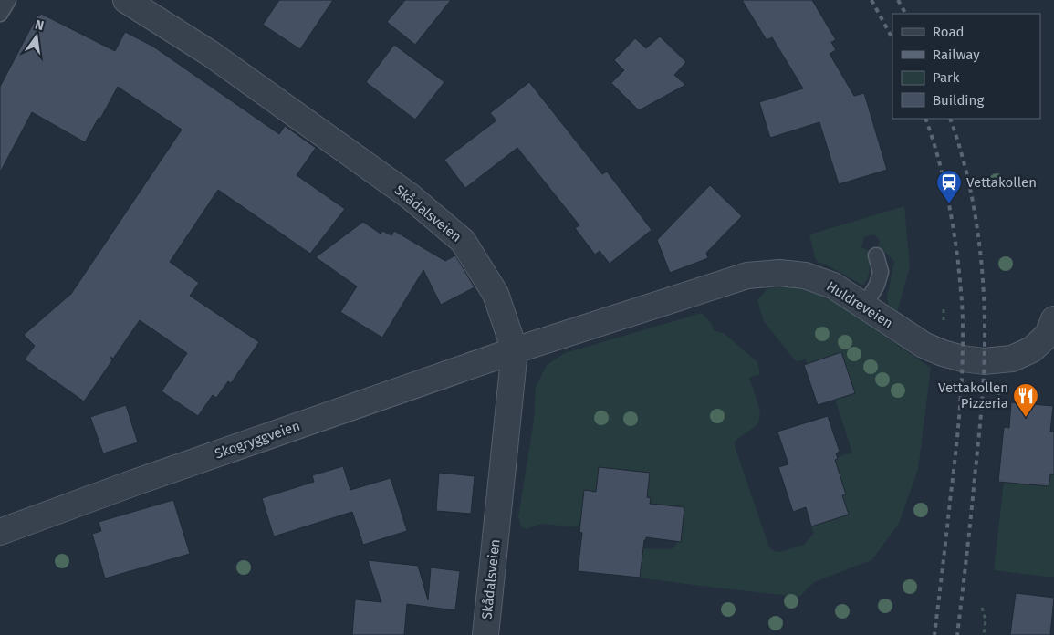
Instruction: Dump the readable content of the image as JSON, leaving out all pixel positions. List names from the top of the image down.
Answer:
{
  "streets": {
    "street": ["Skådalsveien", "Huldreveien", "Skogryggveien"]
  },
  "crossings": [
    ["Skådalsveien", "Huldreveien"],
    ["Skådalsveien", "Skogryggveien"],
    ["Huldreveien", "Skogryggveien"]
  ],
  "places": {
    "station": ["Vettakollen"],
    "restaurant": ["Vettakollen Pizzeria"]
  },
  "legend": [
    "Road",
    "Railway",
    "Park",
    "Building"
  ],
  "north": "top"
}
